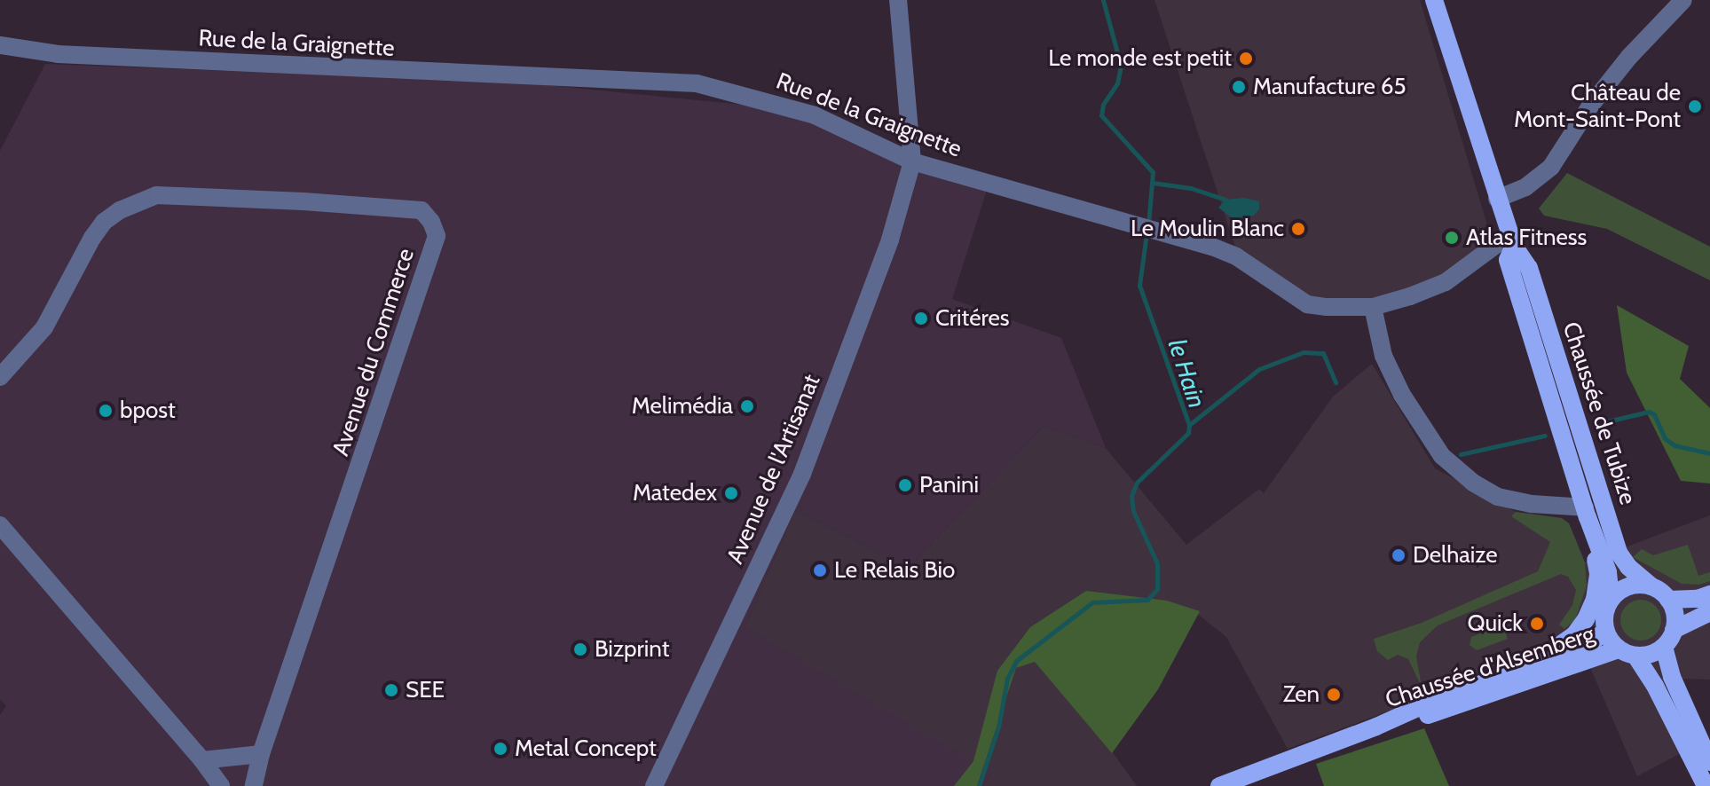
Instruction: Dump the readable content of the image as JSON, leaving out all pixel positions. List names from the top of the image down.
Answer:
{
  "streets": {
    "main road": ["Chaussée de Tubize", "Chaussée d'Alsemberg"],
    "street": ["Rue de la Graignette", "Avenue du Commerce", "Avenue de l'Artisanat"]
  },
  "crossings": [
    ["Rue de la Graignette", "Chaussée de Tubize"],
    ["Rue de la Graignette", "Avenue de l'Artisanat"],
    ["Chaussée de Tubize", "Chaussée d'Alsemberg"]
  ],
  "water": ["le Hain"],
  "places": [
    "Le monde est petit",
    "Manufacture 65",
    "Château de Mont-Saint-Pont",
    "Le Moulin Blanc",
    "Atlas Fitness",
    "Critéres",
    "Melimédia",
    "bpost",
    "Panini",
    "Matedex",
    "Delhaize",
    "Le Relais Bio",
    "Quick",
    "Bizprint",
    "SEE",
    "Zen",
    "Metal Concept"
  ]
}
